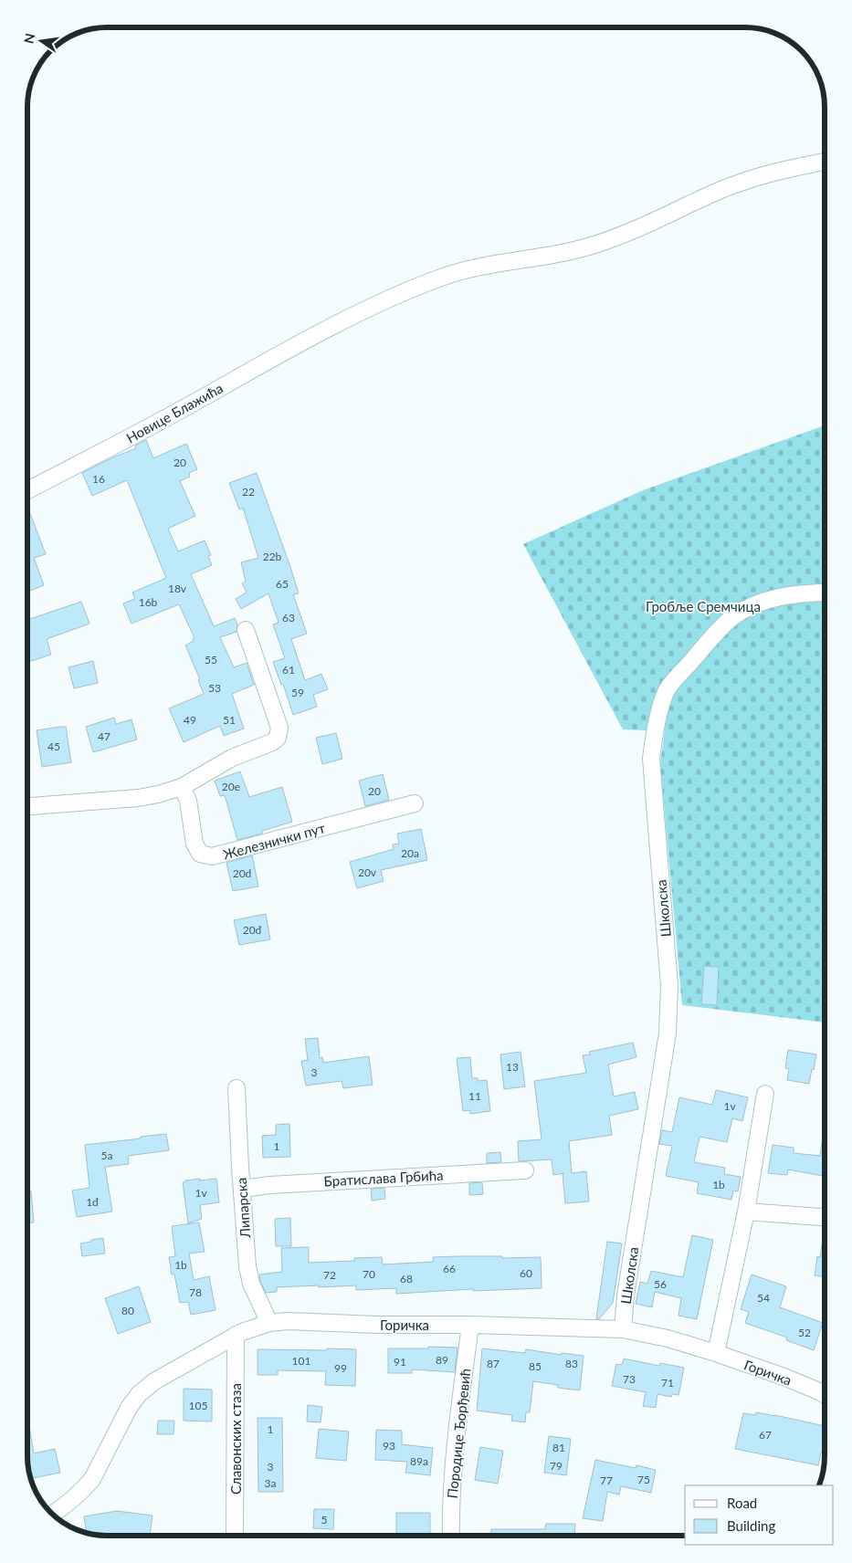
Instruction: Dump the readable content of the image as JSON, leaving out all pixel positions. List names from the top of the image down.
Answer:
{
  "streets": {
    "street": [
      "Новице Блажића",
      "Железнички пут",
      "Школска",
      "Братислава Грбића",
      "Липарска",
      "Горичка",
      "Породице Ђорђевић",
      "Славонских стаза"
    ]
  },
  "crossings": [
    ["Школска", "Горичка"],
    ["Братислава Грбића", "Липарска"],
    ["Липарска", "Горичка"],
    ["Горичка", "Породице Ђорђевић"],
    ["Горичка", "Славонских стаза"]
  ],
  "parks": ["Гробље Сремчица"],
  "house_numbers": [
    "20",
    "16",
    "22",
    "22b",
    "65",
    "18v",
    "16b",
    "63",
    "55",
    "61",
    "53",
    "59",
    "49",
    "51",
    "47",
    "45",
    "20e",
    "20",
    "20a",
    "20v",
    "20d",
    "20đ",
    "13",
    "3",
    "11",
    "1v",
    "1",
    "5a",
    "1b",
    "1v",
    "1đ",
    "1b",
    "66",
    "60",
    "70",
    "72",
    "68",
    "56",
    "78",
    "54",
    "80",
    "52",
    "89",
    "101",
    "91",
    "87",
    "83",
    "85",
    "99",
    "73",
    "71",
    "105",
    "1",
    "67",
    "93",
    "81",
    "89a",
    "79",
    "3",
    "75",
    "77",
    "3a",
    "5"
  ],
  "legend": ["Road", "Building"],
  "north": "left"
}
